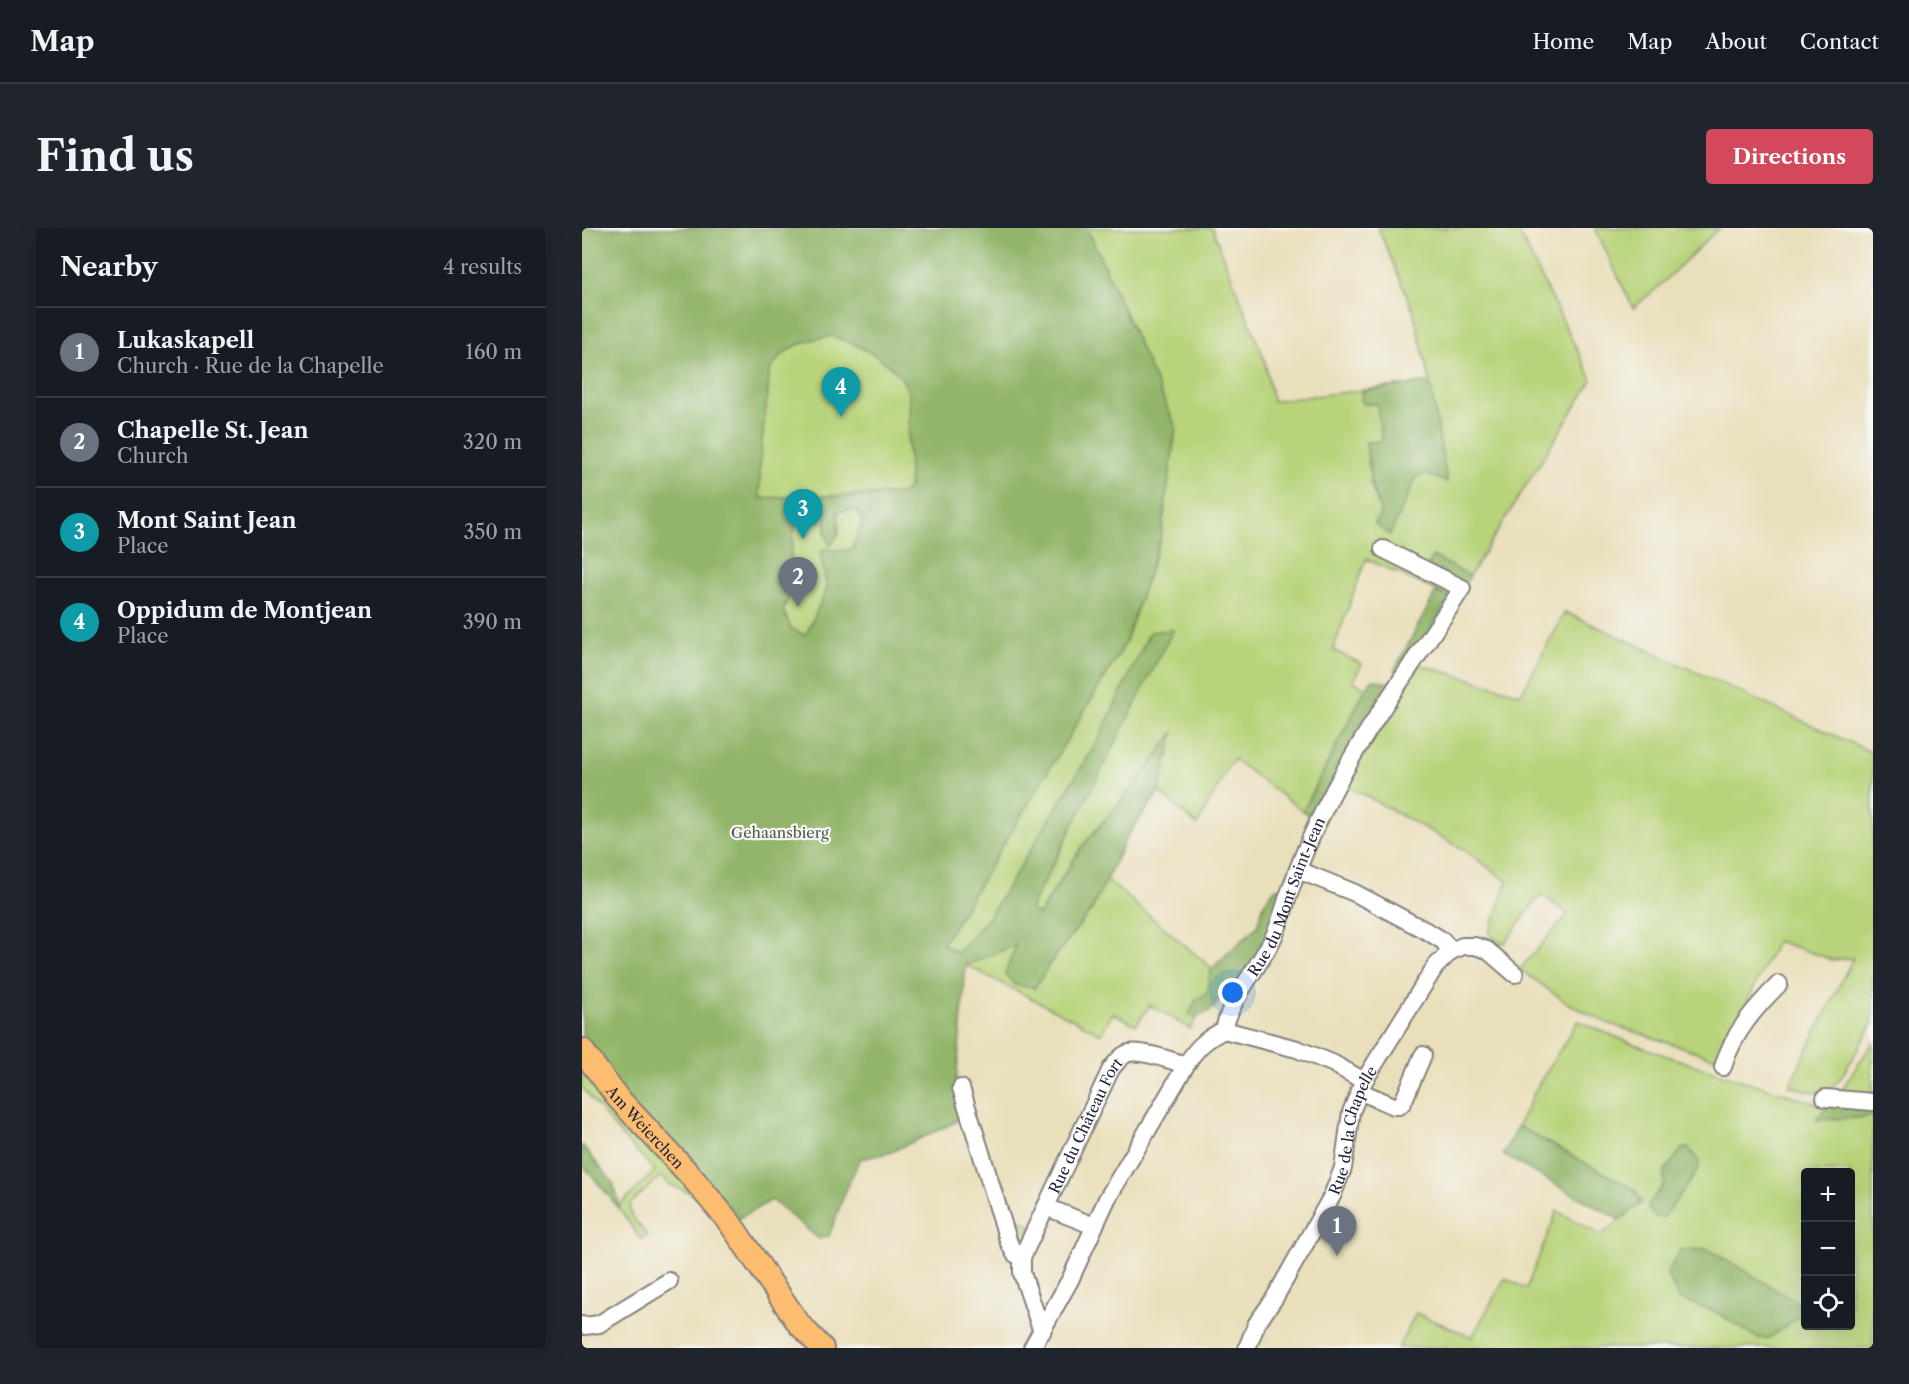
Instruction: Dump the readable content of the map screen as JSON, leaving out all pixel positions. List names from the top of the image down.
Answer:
{
  "streets": {
    "main road": ["Am Weierchen"],
    "street": ["Rue du Mont Saint-Jean", "Rue du Château Fort", "Rue de la Chapelle"]
  },
  "parks": ["Gehaansbierg"],
  "page": {
    "header": "Map",
    "nav": [
      "Home",
      "Map",
      "About",
      "Contact"
    ],
    "buttons": "Directions",
    "title": "Find us",
    "heading": ["Nearby", "4 results"],
    "list": [
      {
        "mark": "1",
        "name": "Lukaskapell",
        "note": "Church · Rue de la Chapelle",
        "value": "160 m"
      },
      {
        "mark": "2",
        "name": "Chapelle St. Jean",
        "note": "Church",
        "value": "320 m"
      },
      {
        "mark": "3",
        "name": "Mont Saint Jean",
        "note": "Place",
        "value": "350 m"
      },
      {
        "mark": "4",
        "name": "Oppidum de Montjean",
        "note": "Place",
        "value": "390 m"
      }
    ],
    "pins": [
      "4",
      "3",
      "2",
      "1"
    ],
    "map_buttons": ["+", "−"]
  }
}
